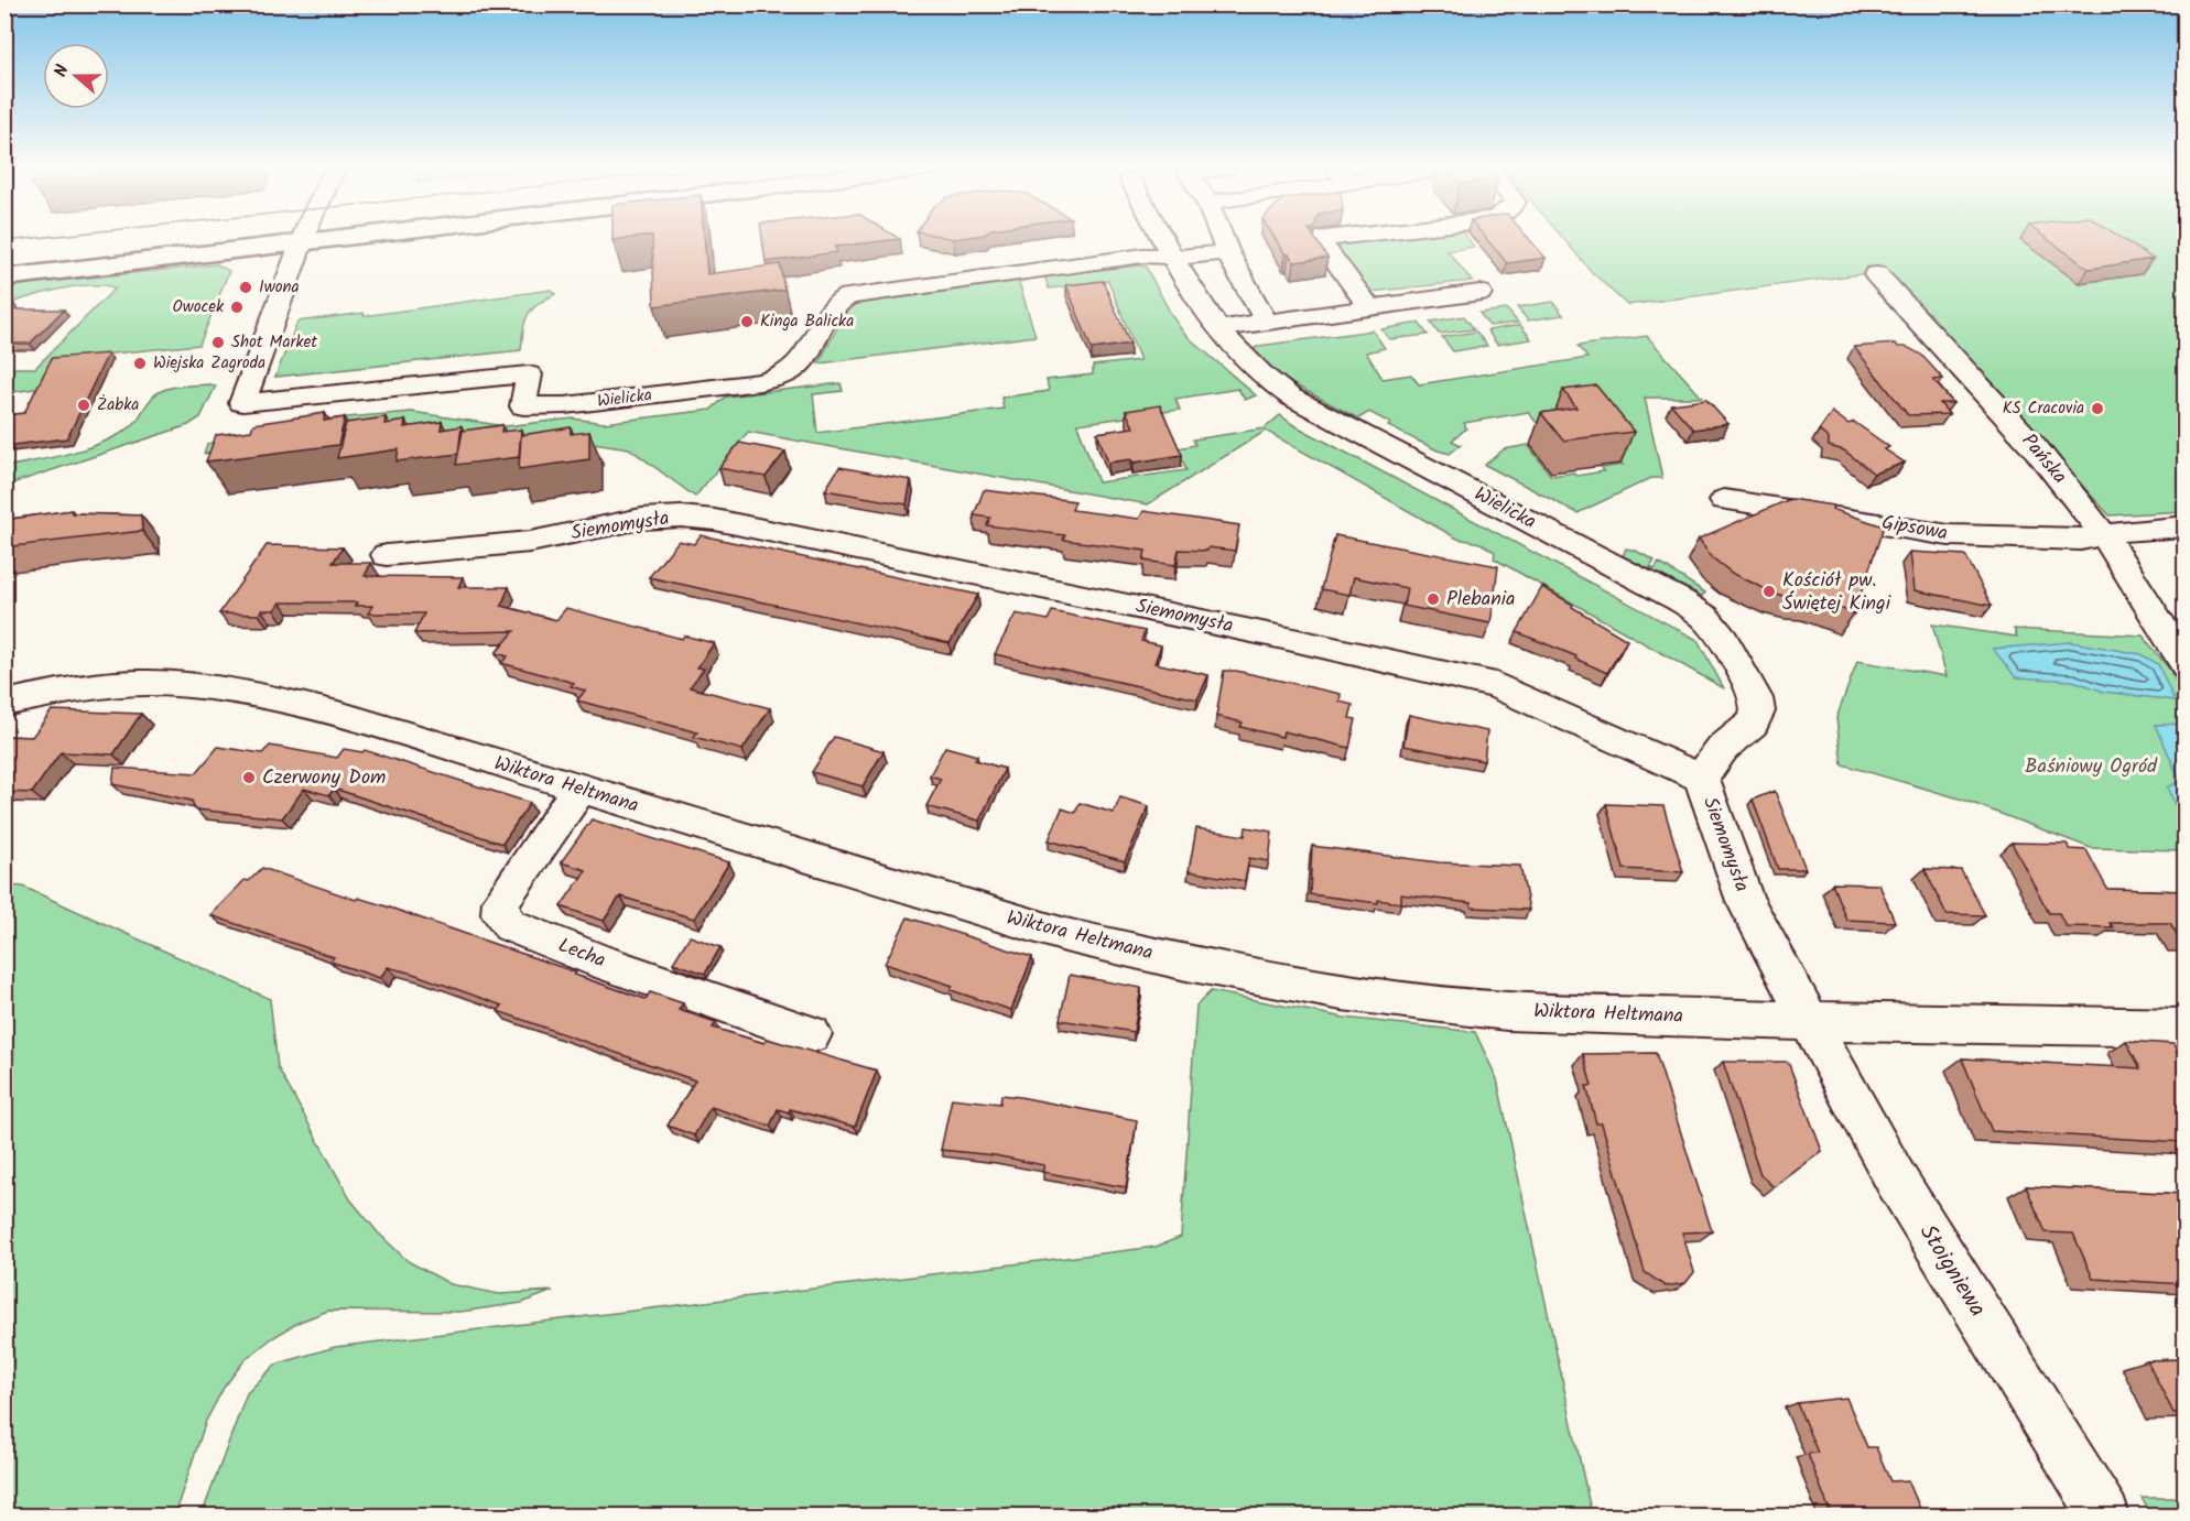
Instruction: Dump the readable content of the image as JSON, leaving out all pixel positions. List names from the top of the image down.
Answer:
{
  "streets": {
    "street": [
      "Wielicka",
      "Pańska",
      "Siemomysła",
      "Gipsowa",
      "Wiktora Heltmana",
      "Lecha",
      "Stoigniewa"
    ]
  },
  "crossings": [
    ["Wielicka", "Siemomysła"],
    ["Pańska", "Gipsowa"],
    ["Siemomysła", "Wiktora Heltmana"],
    ["Siemomysła", "Stoigniewa"],
    ["Wiktora Heltmana", "Lecha"],
    ["Wiktora Heltmana", "Stoigniewa"]
  ],
  "parks": ["Baśniowy Ogród"],
  "places": [
    "Iwona",
    "Owocek",
    "Kinga Balicka",
    "Shot Market",
    "Wiejska Zagroda",
    "Żabka",
    "KS Cracovia",
    "Kościół pw. Świętej Kingi",
    "Plebania",
    "Czerwony Dom"
  ],
  "north": "left"
}
